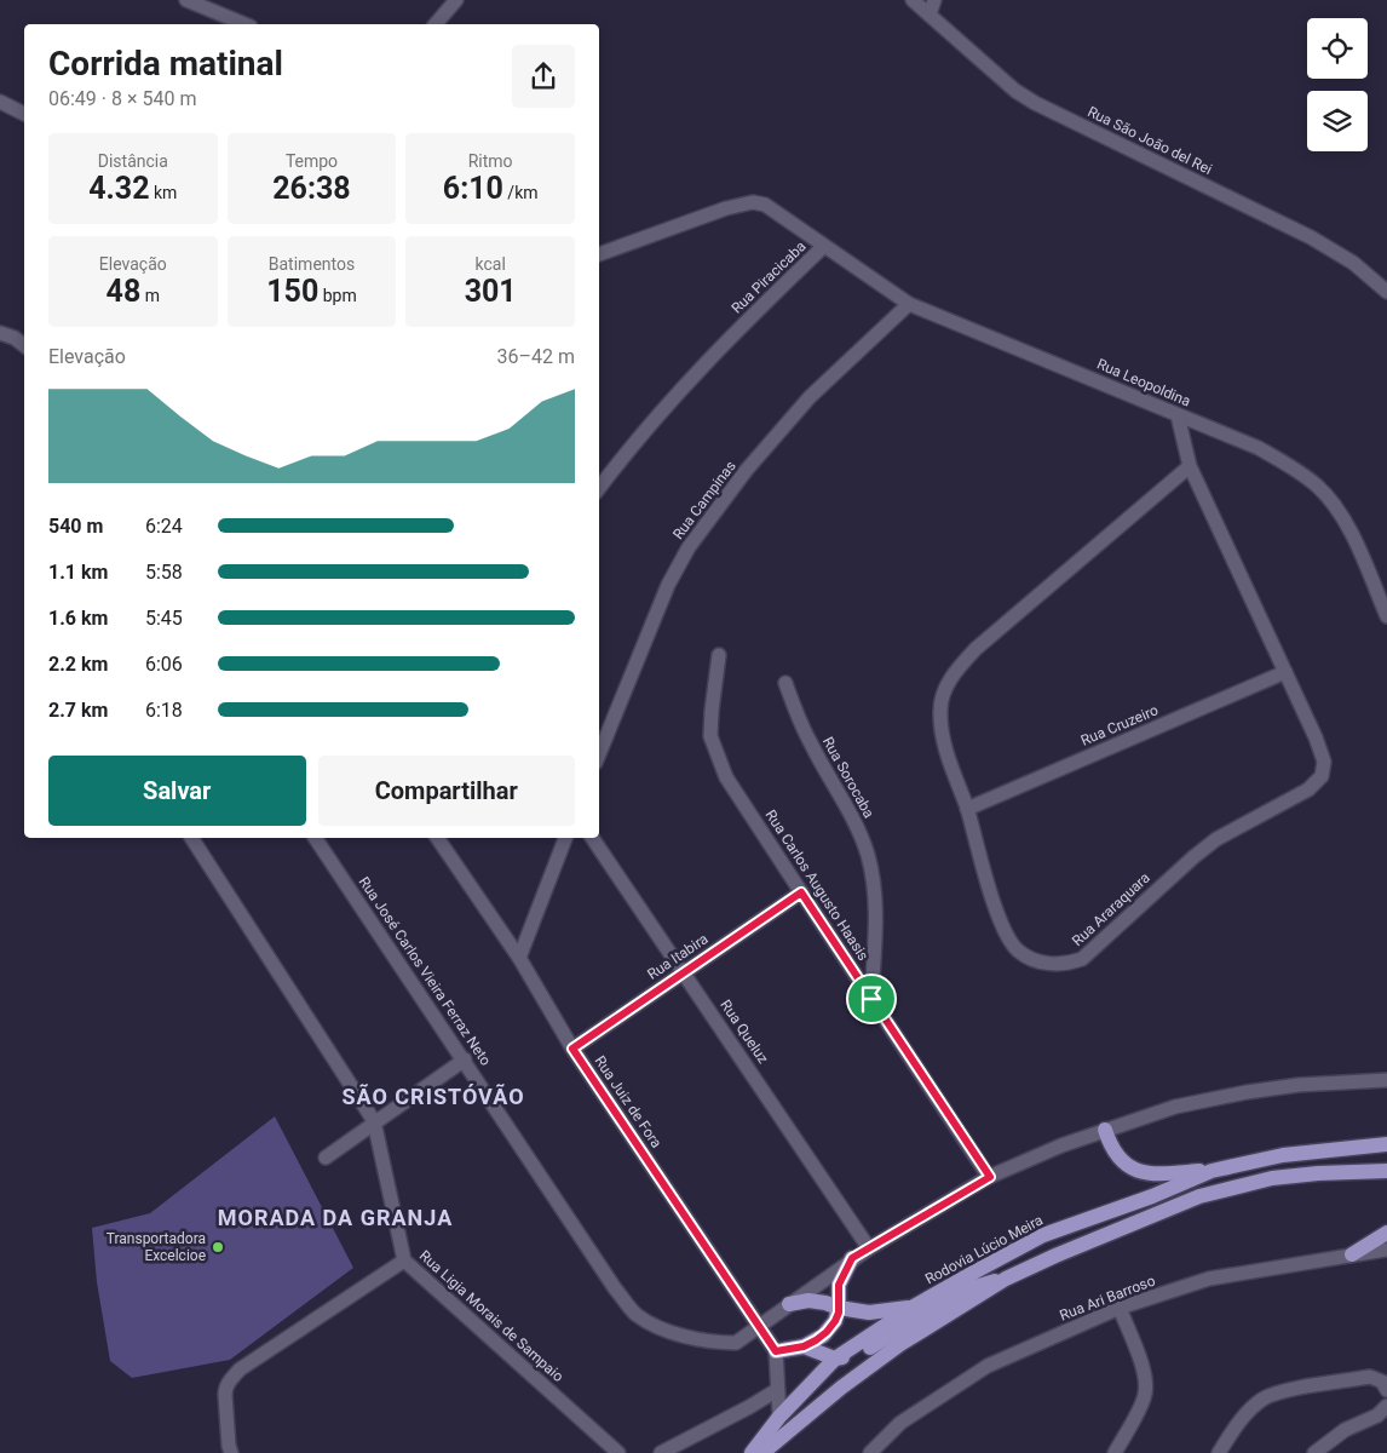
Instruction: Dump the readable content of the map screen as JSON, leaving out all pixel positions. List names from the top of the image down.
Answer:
{
  "streets": {
    "main road": ["Rodovia Lúcio Meira"],
    "street": [
      "Rua São João del Rei",
      "Rua Piracicaba",
      "Rua Leopoldina",
      "Rua Campinas",
      "Rua Cruzeiro",
      "Rua Sorocaba",
      "Rua Carlos Augusto Haasis",
      "Rua Araraquara",
      "Rua Itabira",
      "Rua José Carlos Vieira Ferraz Neto",
      "Rua Queluz",
      "Rua Juiz de Fora",
      "Rua Ari Barroso",
      "Rua Ligia Morais de Sampaio"
    ]
  },
  "crossings": [
    ["Rua Piracicaba", "Rua Leopoldina"],
    ["Rua Leopoldina", "Rua Campinas"],
    ["Rua Leopoldina", "Rua Araraquara"],
    ["Rua Cruzeiro", "Rua Araraquara"],
    ["Rua Sorocaba", "Rua Carlos Augusto Haasis"],
    ["Rua Carlos Augusto Haasis", "Rua Itabira"],
    ["Rua Carlos Augusto Haasis", "Rua José Carlos Vieira Ferraz Neto"],
    ["Rua Itabira", "Rua Queluz"],
    ["Rua Itabira", "Rua Juiz de Fora"],
    ["Rua José Carlos Vieira Ferraz Neto", "Rua Queluz"],
    ["Rua José Carlos Vieira Ferraz Neto", "Rua Juiz de Fora"],
    ["Rua Juiz de Fora", "Rodovia Lúcio Meira"]
  ],
  "districts": ["SÃO CRISTÓVÃO", "MORADA DA GRANJA"],
  "places": ["Transportadora Excelcioe"],
  "page": {
    "heading": ["Corrida matinal", "06:49 · 8 × 540 m"],
    "stats": [
      ["Distância", "4.32 km"],
      ["Tempo", "26:38"],
      ["Ritmo", "6:10 /km"],
      ["Elevação", "48 m"],
      ["Batimentos", "150 bpm"],
      ["kcal", "301"]
    ],
    "chart": ["Elevação", "36–42 m"],
    "list": [
      {
        "name": "540 m",
        "note": "6:24"
      },
      {
        "name": "1.1 km",
        "note": "5:58"
      },
      {
        "name": "1.6 km",
        "note": "5:45"
      },
      {
        "name": "2.2 km",
        "note": "6:06"
      },
      {
        "name": "2.7 km",
        "note": "6:18"
      }
    ],
    "buttons": ["Salvar", "Compartilhar"]
  }
}
